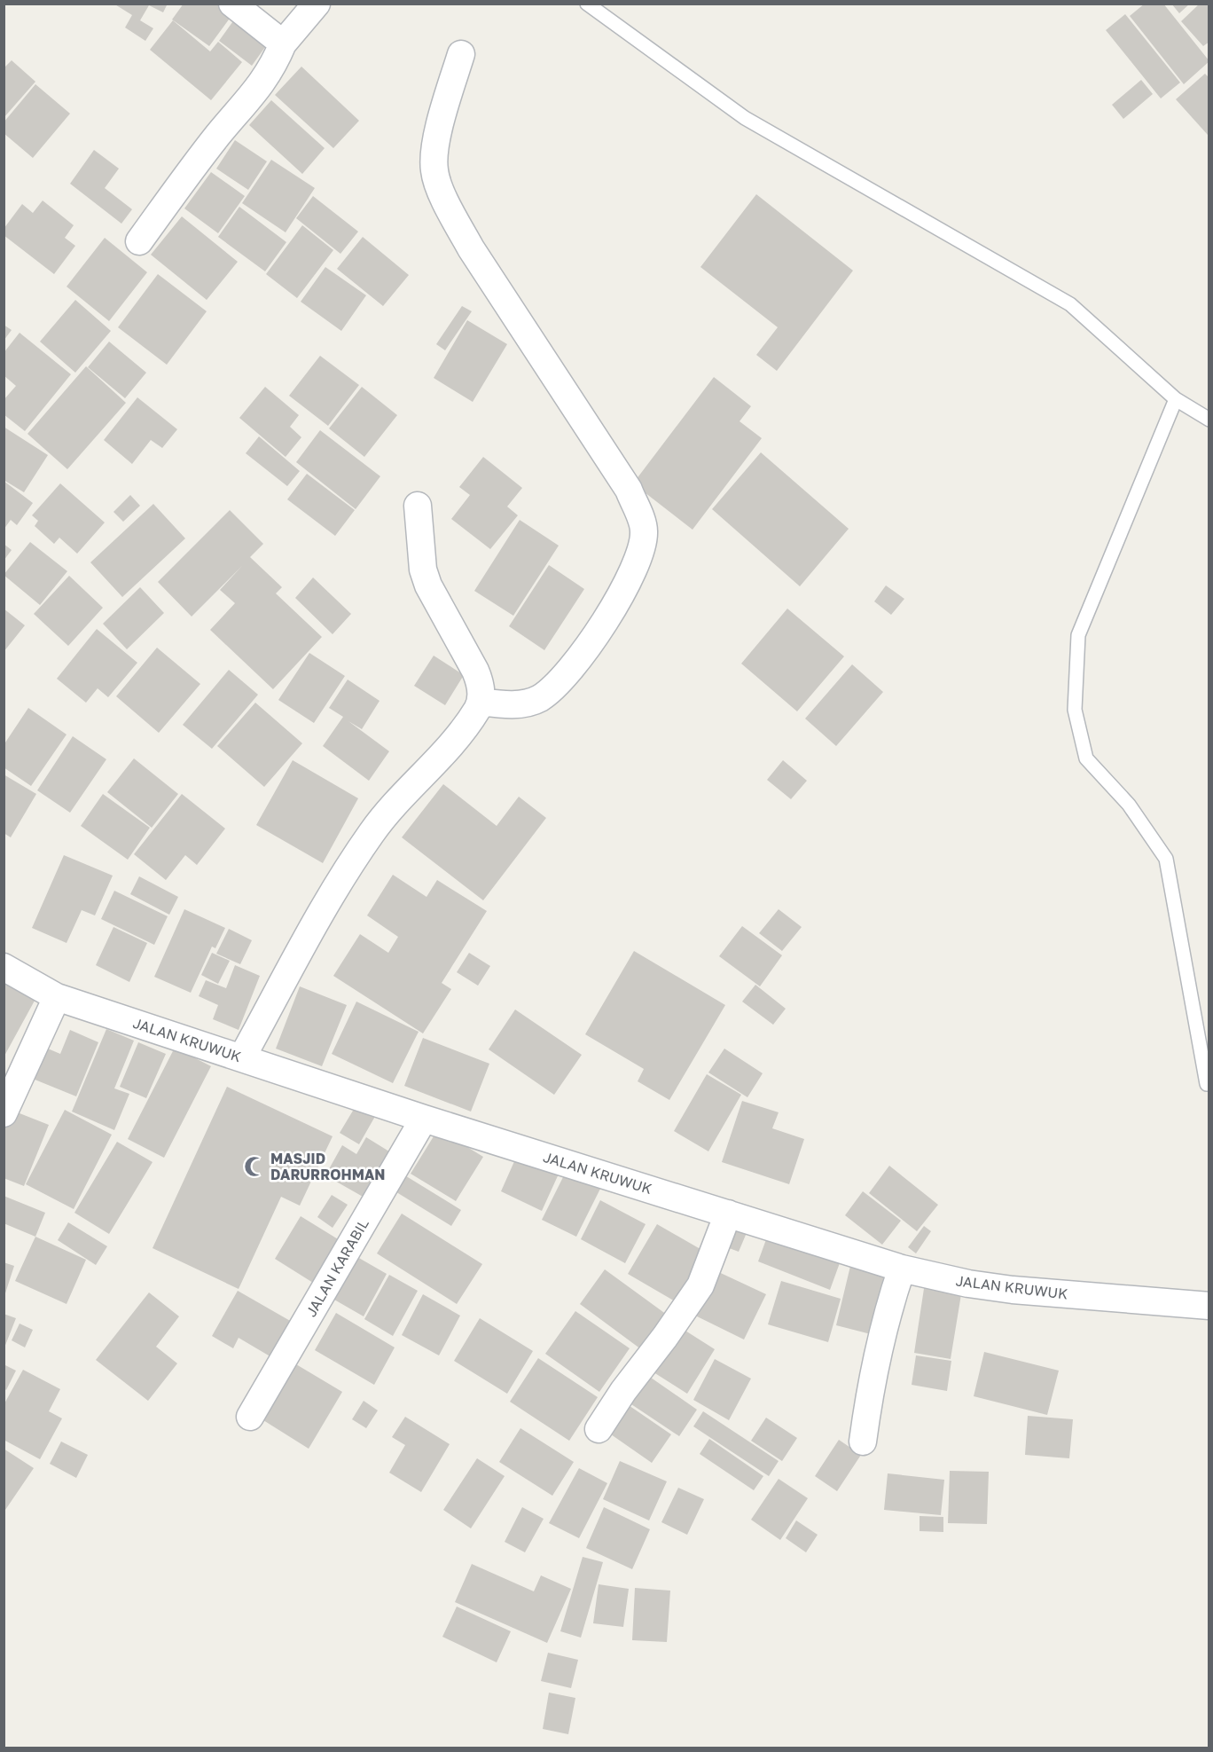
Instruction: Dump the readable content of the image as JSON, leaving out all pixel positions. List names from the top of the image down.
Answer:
{
  "streets": {
    "street": ["JALAN KRUWUK", "JALAN KARABIL"]
  },
  "crossings": [
    ["JALAN KRUWUK", "JALAN KARABIL"]
  ],
  "places": {
    "mosque": ["MASJID DARURROHMAN"]
  }
}
